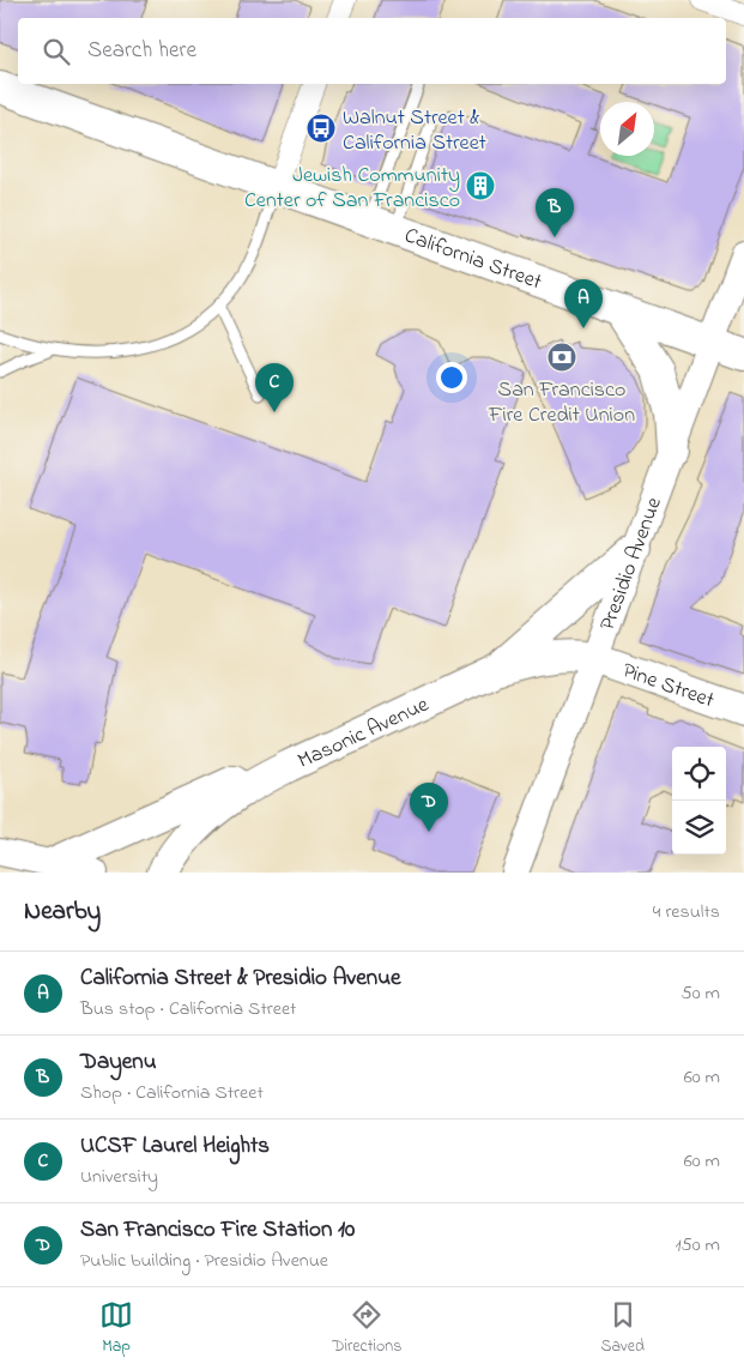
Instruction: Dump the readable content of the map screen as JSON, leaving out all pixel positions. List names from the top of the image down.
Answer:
{
  "streets": {
    "main road": ["California Street", "Pine Street", "Masonic Avenue"],
    "street": ["Presidio Avenue"]
  },
  "crossings": [
    ["California Street", "Presidio Avenue"],
    ["Presidio Avenue", "Pine Street"],
    ["Presidio Avenue", "Masonic Avenue"],
    ["Pine Street", "Masonic Avenue"]
  ],
  "places": {
    "bus stop": ["Walnut Street & California Street"],
    "building": ["Jewish Community Center of San Francisco"],
    "bank": ["San Francisco Fire Credit Union"]
  },
  "north": "top right",
  "page": {
    "search": "Search here",
    "pins": [
      "B",
      "A",
      "C",
      "D"
    ],
    "heading": ["Nearby", "4 results"],
    "list": [
      {
        "mark": "A",
        "name": "California Street & Presidio Avenue",
        "note": "Bus stop · California Street",
        "value": "50 m"
      },
      {
        "mark": "B",
        "name": "Dayenu",
        "note": "Shop · California Street",
        "value": "60 m"
      },
      {
        "mark": "C",
        "name": "UCSF Laurel Heights",
        "note": "University",
        "value": "60 m"
      },
      {
        "mark": "D",
        "name": "San Francisco Fire Station 10",
        "note": "Public building · Presidio Avenue",
        "value": "150 m"
      }
    ],
    "nav": ["Map", "Directions", "Saved"]
  }
}
